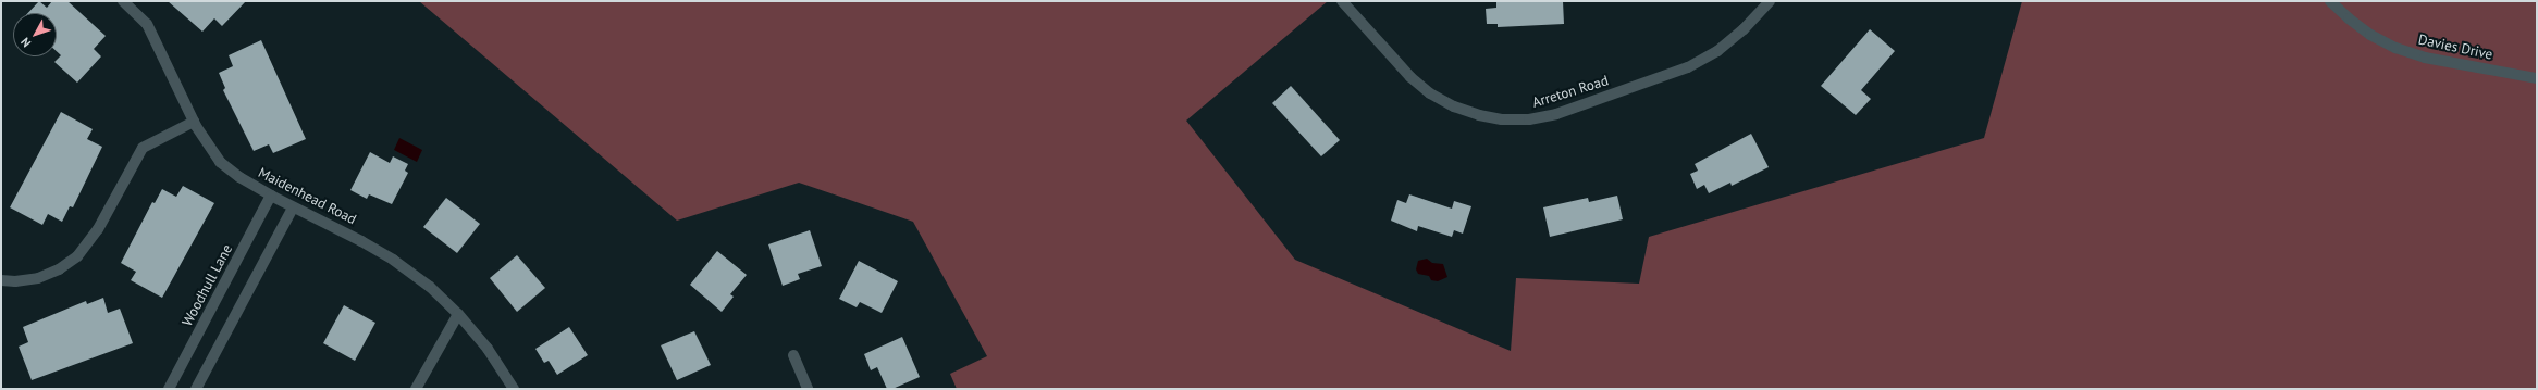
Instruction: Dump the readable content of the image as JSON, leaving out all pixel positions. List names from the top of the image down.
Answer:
{
  "streets": {
    "street": [
      "Davies Drive",
      "Arreton Road",
      "Maidenhead Road",
      "Woodhull Lane"
    ]
  },
  "crossings": [
    ["Maidenhead Road", "Woodhull Lane"]
  ],
  "north": "bottom left"
}
